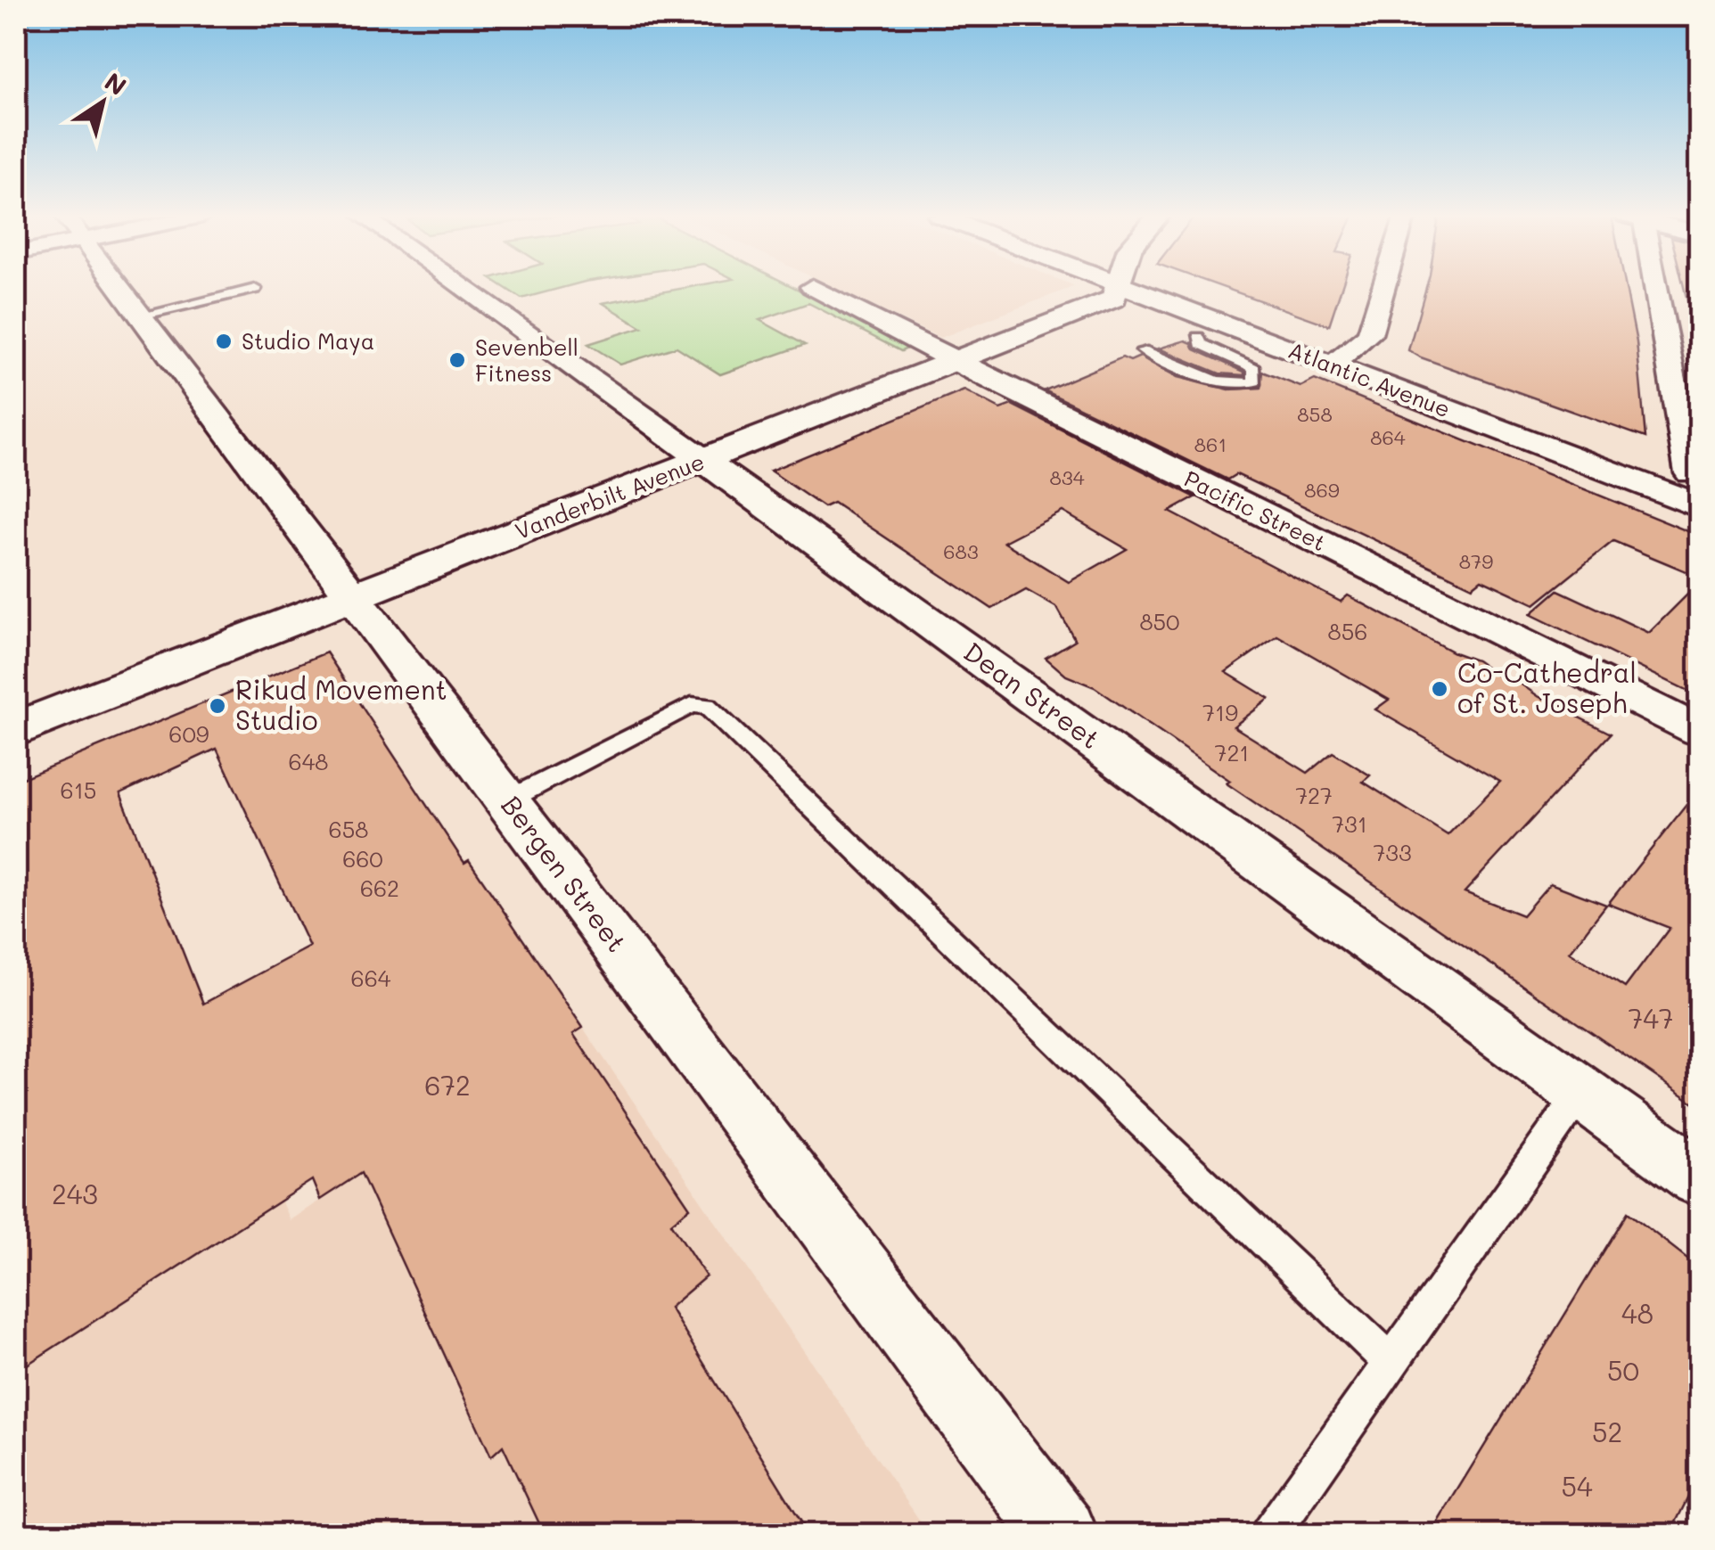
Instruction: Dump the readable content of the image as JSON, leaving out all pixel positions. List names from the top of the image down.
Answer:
{
  "streets": {
    "main road": ["Atlantic Avenue", "Vanderbilt Avenue"],
    "street": ["Pacific Street", "Dean Street", "Bergen Street"]
  },
  "crossings": [
    ["Vanderbilt Avenue", "Pacific Street"],
    ["Vanderbilt Avenue", "Dean Street"],
    ["Vanderbilt Avenue", "Bergen Street"]
  ],
  "places": [
    "Studio Maya",
    "Sevenbell Fitness",
    "Co-Cathedral of St. Joseph",
    "Rikud Movement Studio"
  ],
  "house_numbers": [
    "858",
    "864",
    "861",
    "834",
    "869",
    "683",
    "879",
    "850",
    "856",
    "719",
    "609",
    "721",
    "648",
    "615",
    "727",
    "731",
    "658",
    "733",
    "660",
    "662",
    "664",
    "747",
    "672",
    "243",
    "48",
    "50",
    "52",
    "54"
  ],
  "north": "top right"
}
